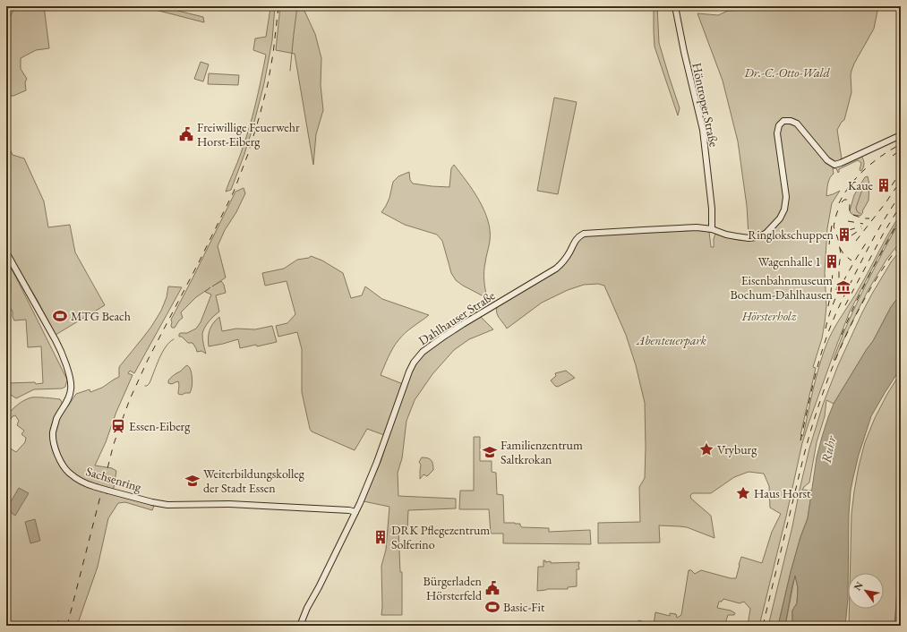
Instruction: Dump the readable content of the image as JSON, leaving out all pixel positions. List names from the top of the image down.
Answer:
{
  "streets": {
    "street": ["Höntroper Straße", "Dahlhauser Straße", "Sachsenring"]
  },
  "crossings": [
    ["Höntroper Straße", "Dahlhauser Straße"],
    ["Dahlhauser Straße", "Sachsenring"]
  ],
  "water": ["Ruhr"],
  "parks": ["Dr.-C.-Otto-Wald", "Hörsterholz", "Abenteuerpark"],
  "places": {
    "public building": ["Freiwillige Feuerwehr Horst-Eiberg", "Bürgerladen Hörsterfeld"],
    "building": [
      "Kaue",
      "Ringlokschuppen",
      "Wagenhalle 1",
      "DRK Pflegezentrum Solferino"
    ],
    "museum": ["Eisenbahnmuseum Bochum-Dahlhausen"],
    "sports": ["MTG Beach", "Basic-Fit"],
    "station": ["Essen-Eiberg"],
    "place": ["Vryburg", "Haus Horst"],
    "school or university": ["Familienzentrum Saltkrokan", "Weiterbildungskolleg der Stadt Essen"]
  },
  "north": "top left"
}
